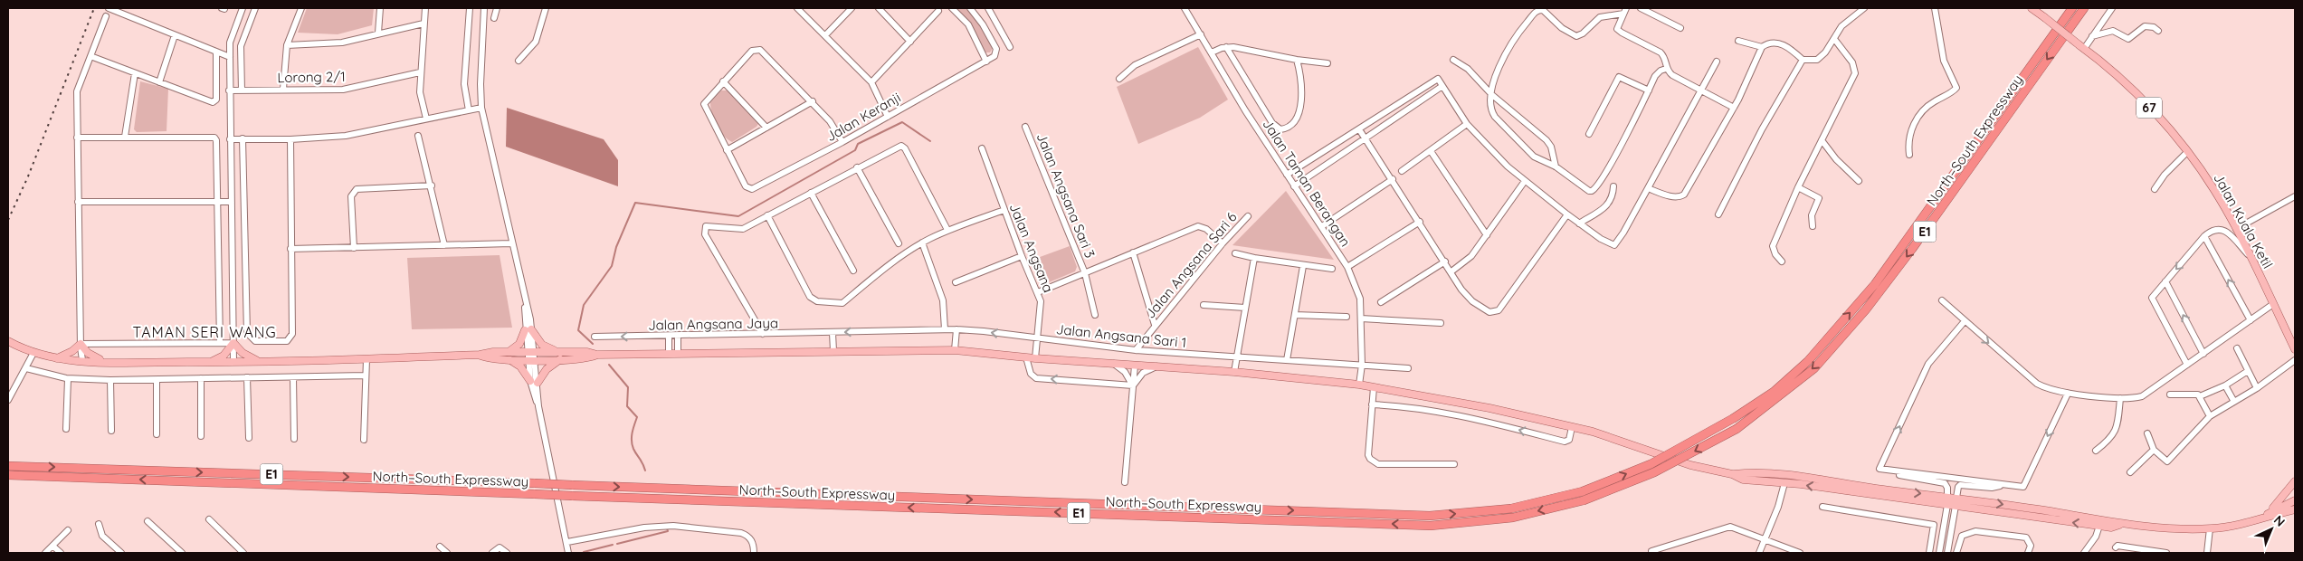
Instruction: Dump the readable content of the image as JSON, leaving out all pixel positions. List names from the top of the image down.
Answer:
{
  "streets": {
    "highway": ["North–South Expressway", "E1"],
    "main road": ["67", "Jalan Kuala Ketil"],
    "street": [
      "Lorong 2/1",
      "Jalan Keranji",
      "Jalan Taman Berangan",
      "Jalan Angsana Sari 3",
      "Jalan Angsana",
      "Jalan Angsana Sari 6",
      "Jalan Angsana Jaya",
      "Jalan Angsana Sari 1"
    ]
  },
  "crossings": [
    ["Jalan Taman Berangan", "Jalan Angsana Sari 1"],
    ["Jalan Angsana", "Jalan Angsana Sari 1"],
    ["Jalan Angsana Sari 6", "Jalan Angsana Sari 1"],
    ["Jalan Angsana Jaya", "Jalan Angsana Sari 1"]
  ],
  "districts": ["TAMAN SERI WANG"],
  "north": "top right"
}
